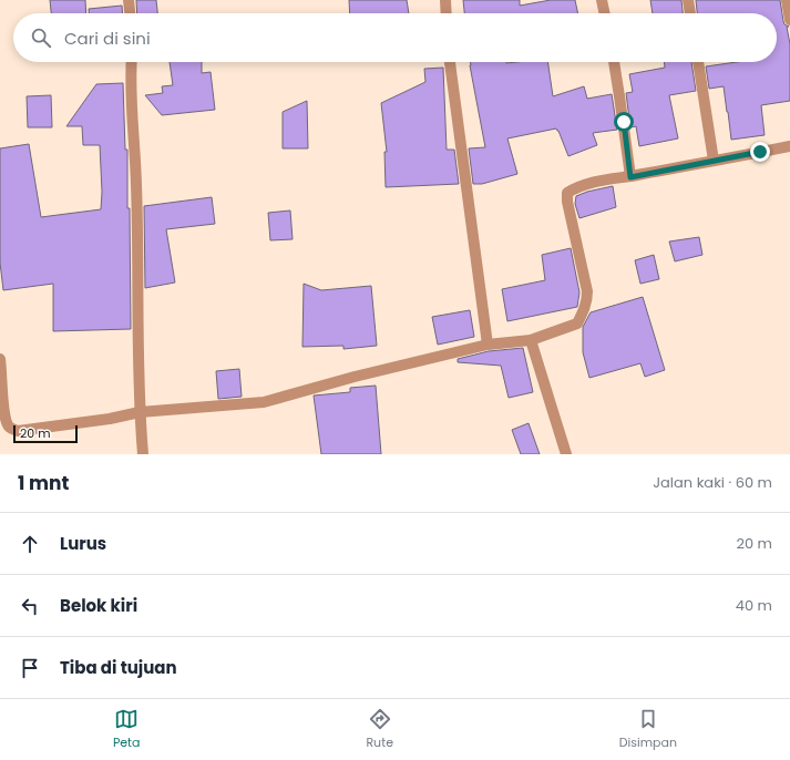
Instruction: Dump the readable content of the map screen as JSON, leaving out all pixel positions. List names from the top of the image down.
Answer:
{
  "scale_bar": "20 m",
  "page": {
    "search": "Cari di sini",
    "scale": "20 m",
    "heading": ["1 mnt", "Jalan kaki · 60 m"],
    "list": [
      ["Lurus", "20 m"],
      ["Belok kiri", "40 m"],
      "Tiba di tujuan"
    ],
    "nav": ["Peta", "Rute", "Disimpan"]
  }
}
